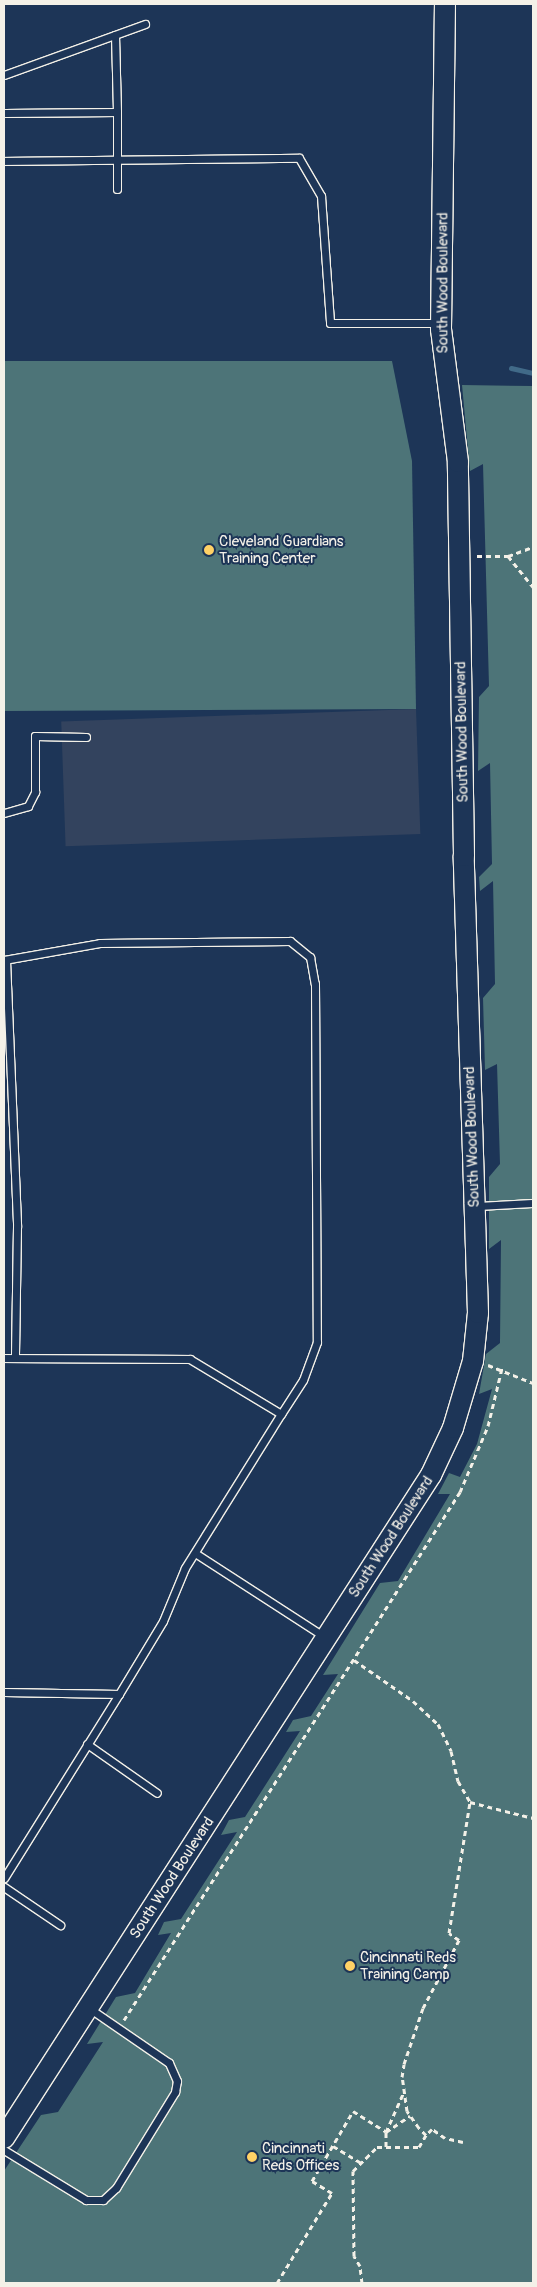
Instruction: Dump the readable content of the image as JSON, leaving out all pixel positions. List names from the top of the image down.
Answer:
{
  "streets": {
    "street": ["South Wood Boulevard"]
  },
  "places": ["Cleveland Guardians Training Center", "Cincinnati Reds Training Camp", "Cincinnati Reds Offices"]
}
